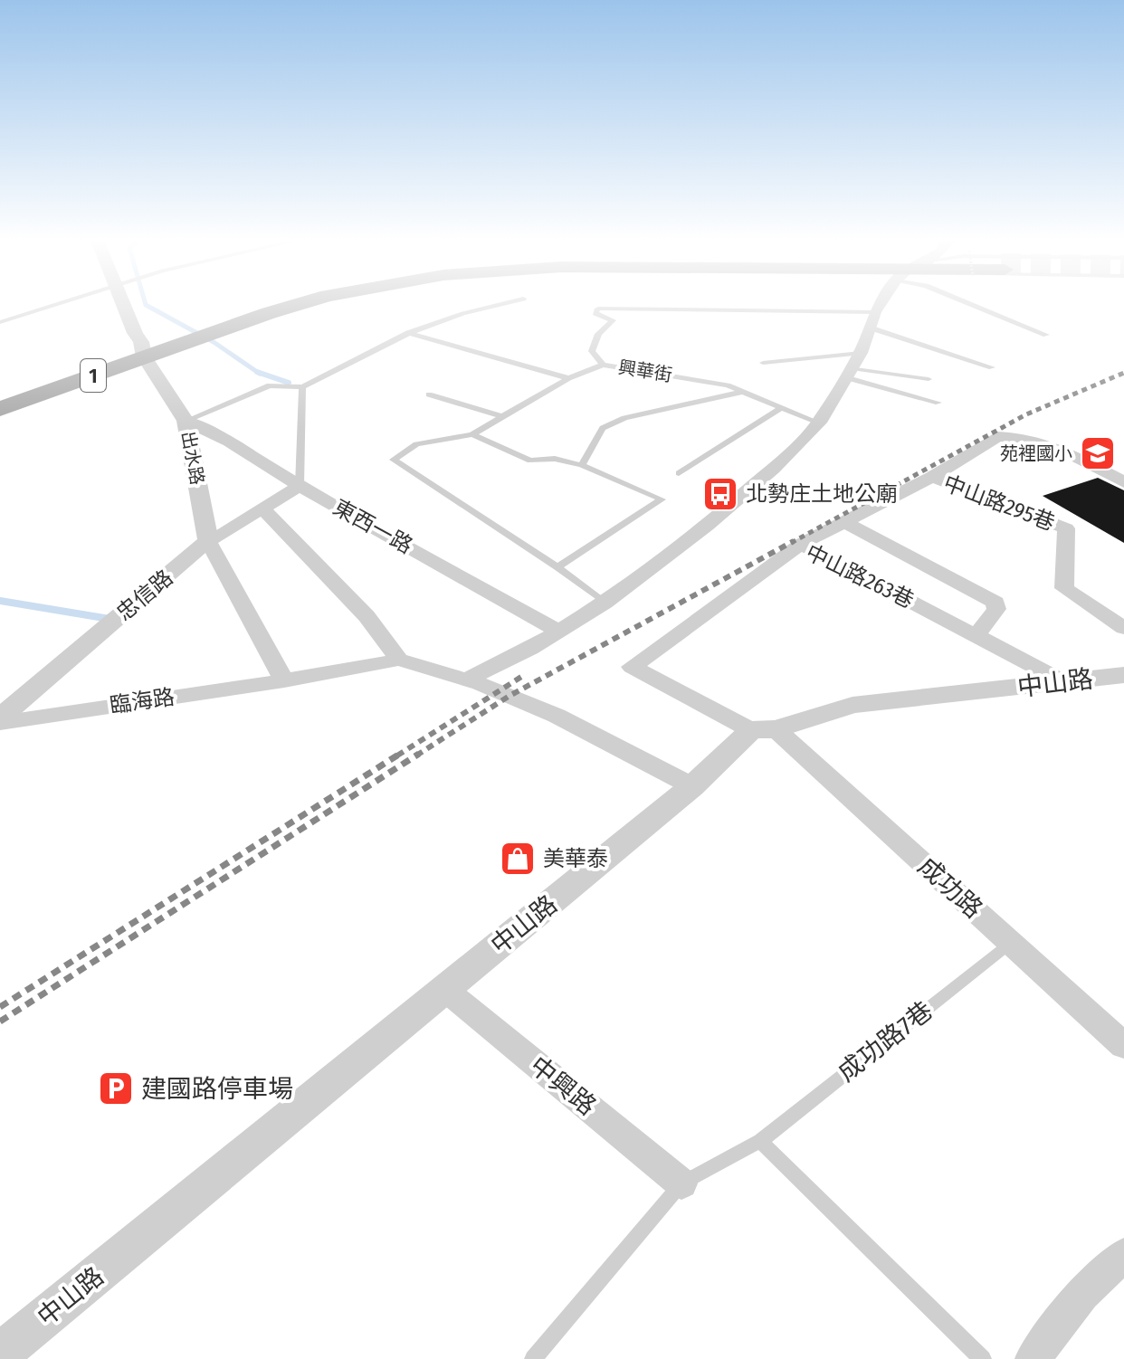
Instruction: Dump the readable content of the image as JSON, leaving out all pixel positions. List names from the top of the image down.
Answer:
{
  "streets": {
    "main road": ["1"],
    "street": [
      "出水路",
      "中山路295巷",
      "東西一路",
      "中山路263巷",
      "忠信路",
      "中山路",
      "臨海路",
      "成功路",
      "中興路"
    ],
    "lane": ["興華街", "成功路7巷"]
  },
  "crossings": [
    ["1", "出水路"],
    ["出水路", "東西一路"],
    ["出水路", "忠信路"],
    ["出水路", "臨海路"],
    ["東西一路", "忠信路"],
    ["中山路263巷", "中山路"],
    ["中山路263巷", "成功路"],
    ["忠信路", "臨海路"],
    ["中山路", "成功路"],
    ["中山路", "中興路"],
    ["成功路", "成功路7巷"],
    ["成功路7巷", "中興路"]
  ],
  "places": {
    "school or university": ["苑裡國小"],
    "bus stop": ["北勢庄土地公廟"],
    "shop": ["美華泰"],
    "parking": ["建國路停車場"]
  }
}
